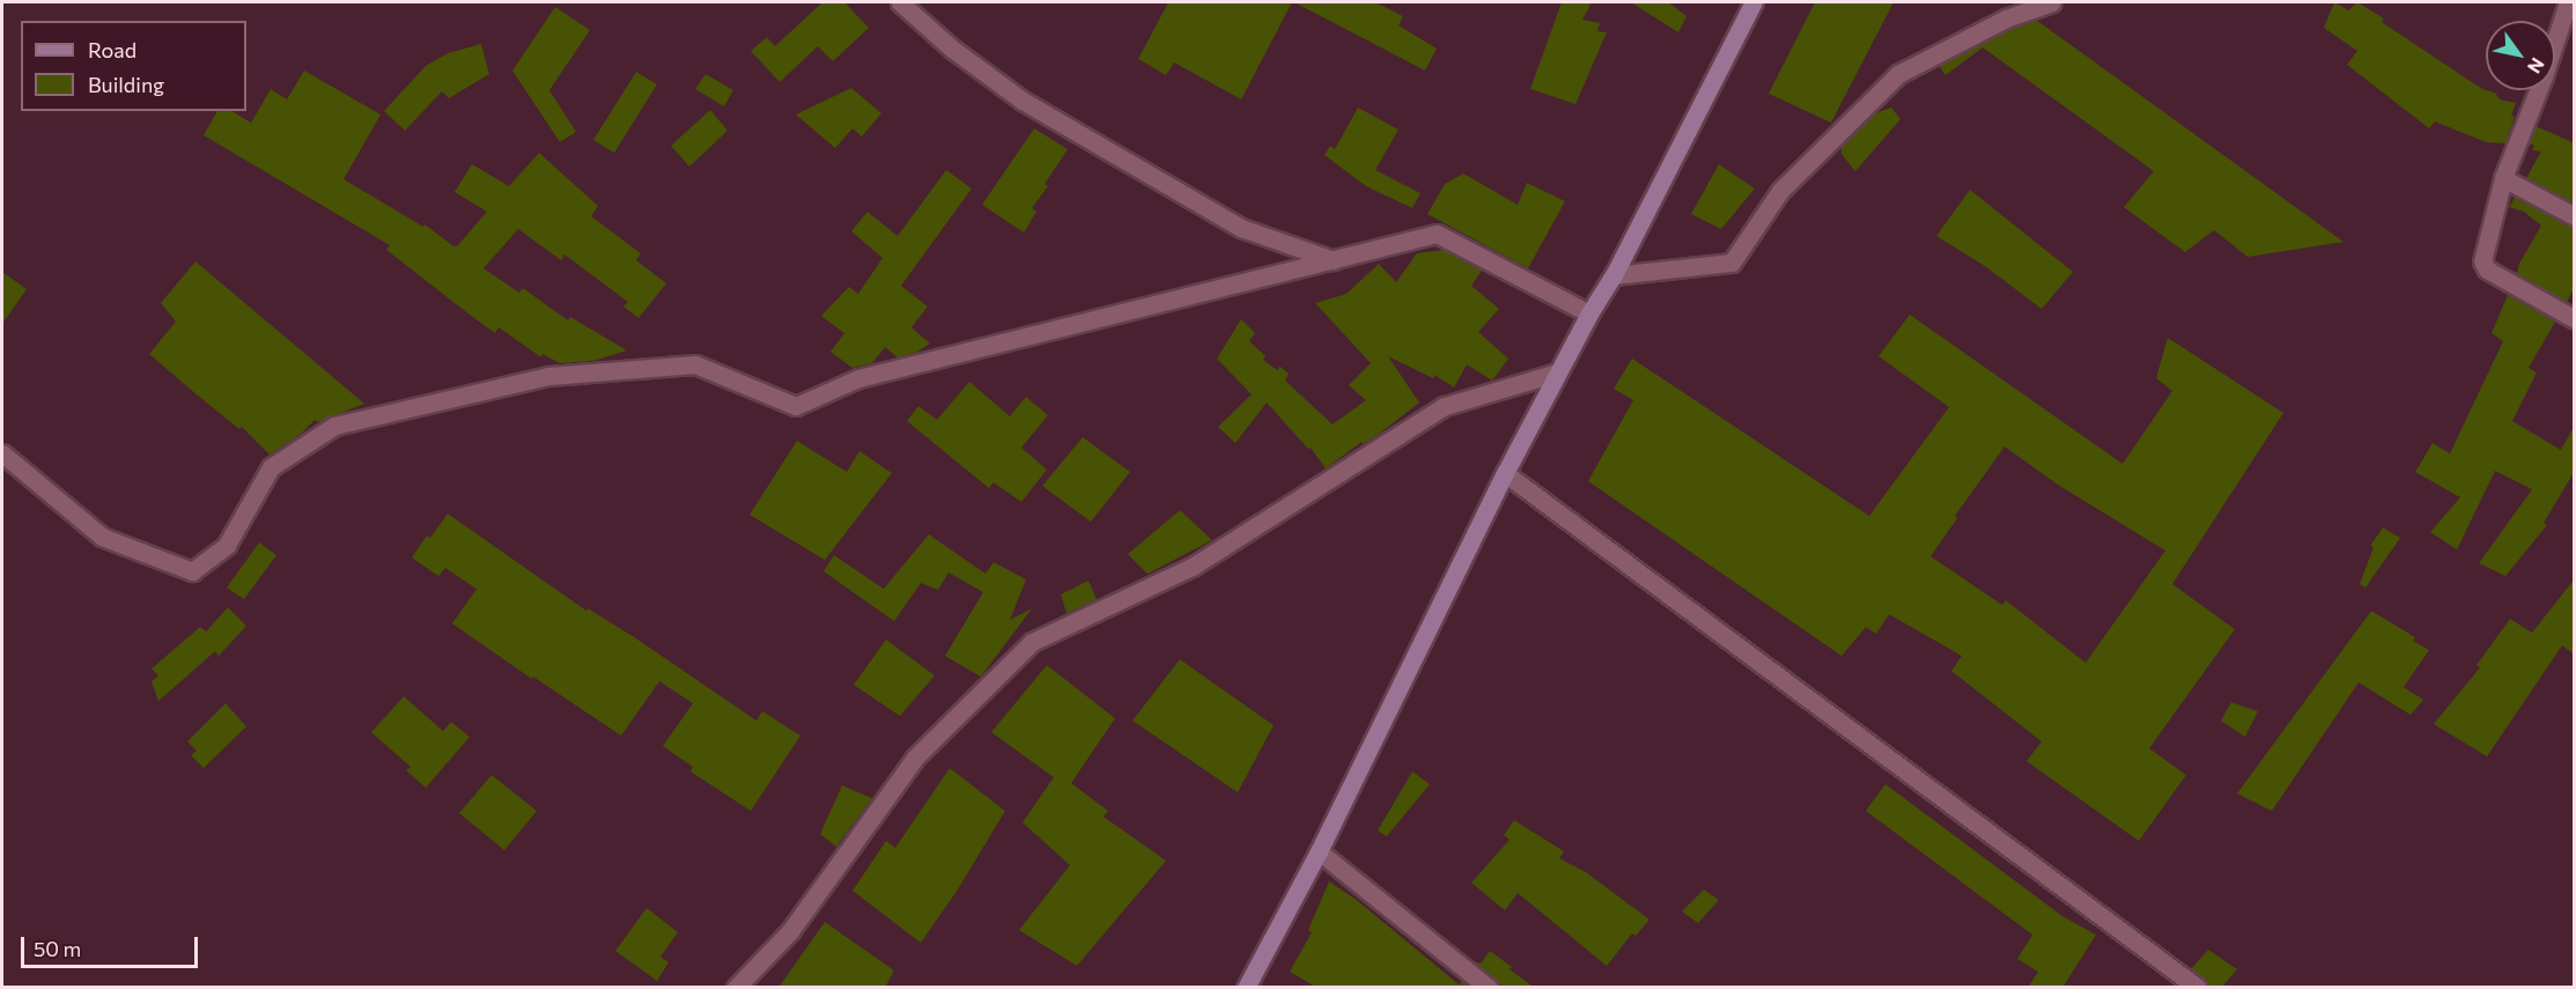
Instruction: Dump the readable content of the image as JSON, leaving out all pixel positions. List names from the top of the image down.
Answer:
{
  "legend": ["Road", "Building"],
  "scale_bar": "50 m",
  "north": "bottom right"
}
